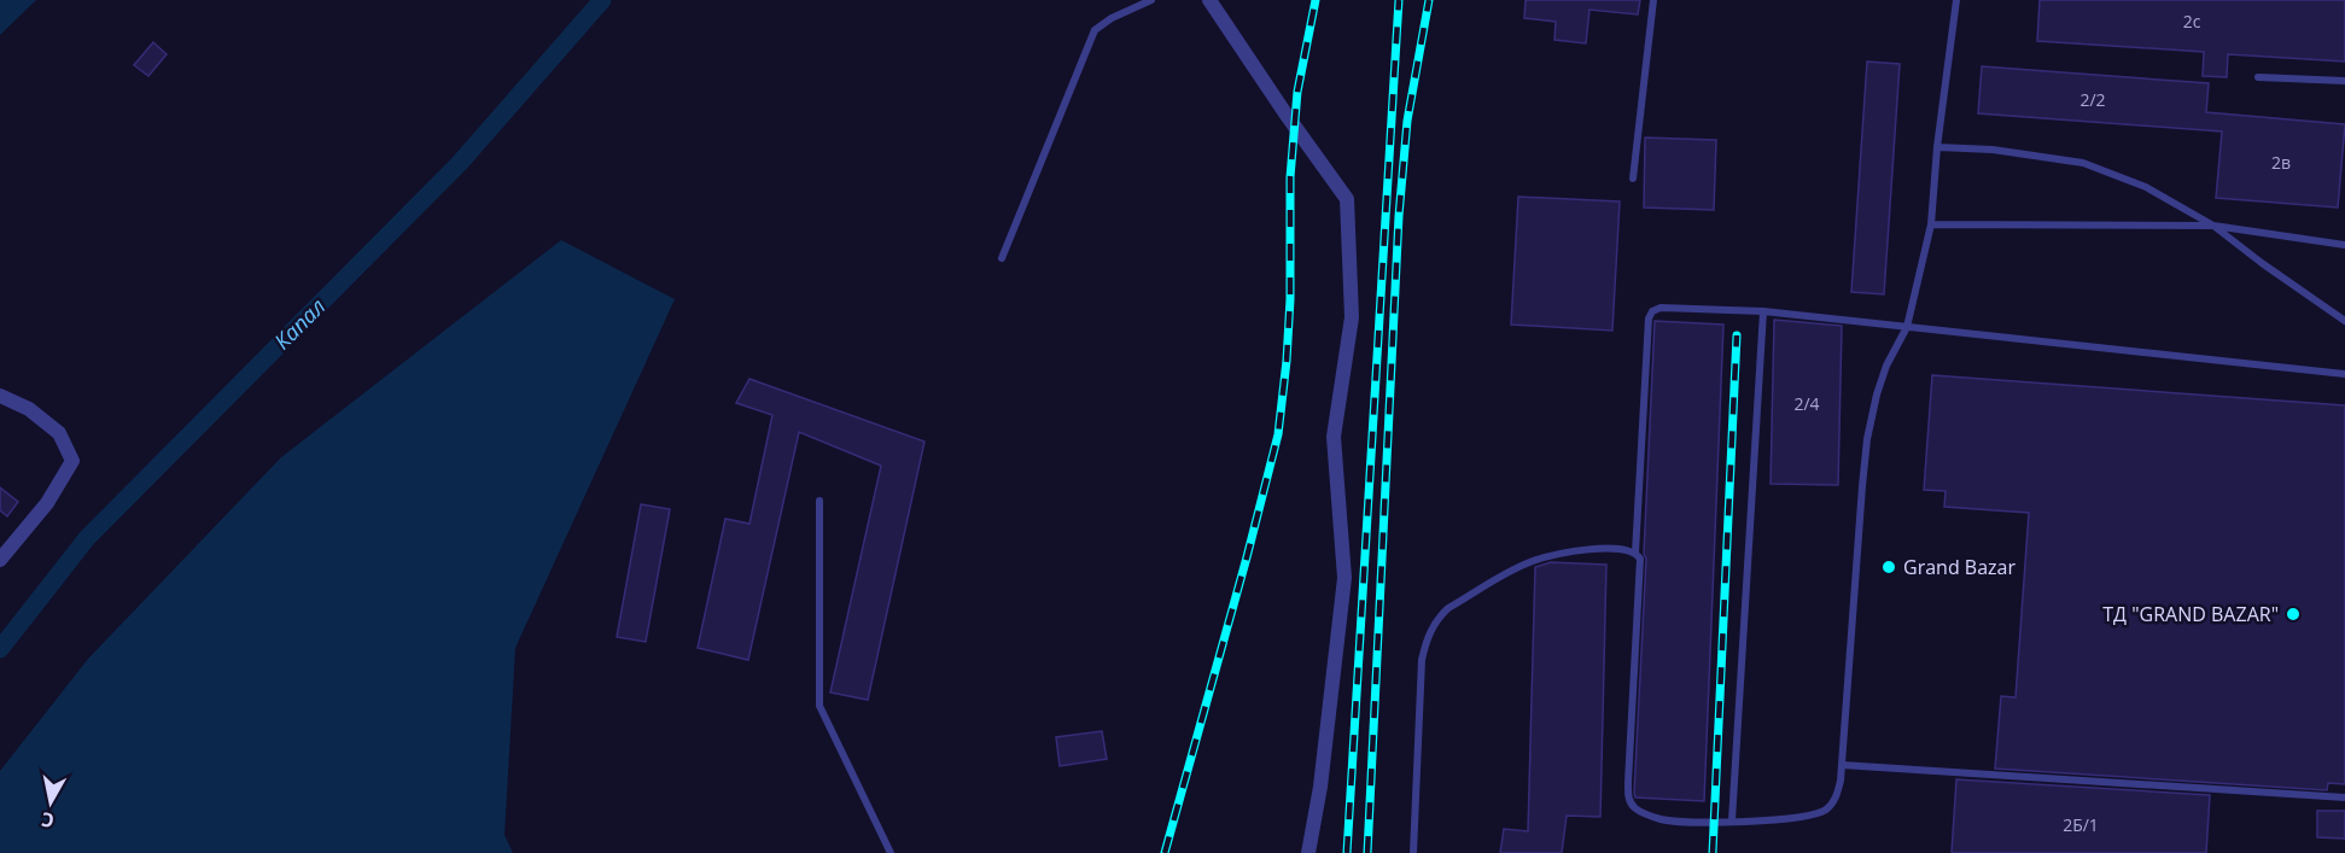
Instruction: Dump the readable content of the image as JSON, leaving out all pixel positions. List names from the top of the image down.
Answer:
{
  "water": ["Капал"],
  "places": ["Grand Bazar", "ТД \"GRAND BAZAR\""],
  "house_numbers": [
    "2с",
    "2/2",
    "2в",
    "2/4",
    "2Б/1"
  ],
  "north": "bottom"
}
